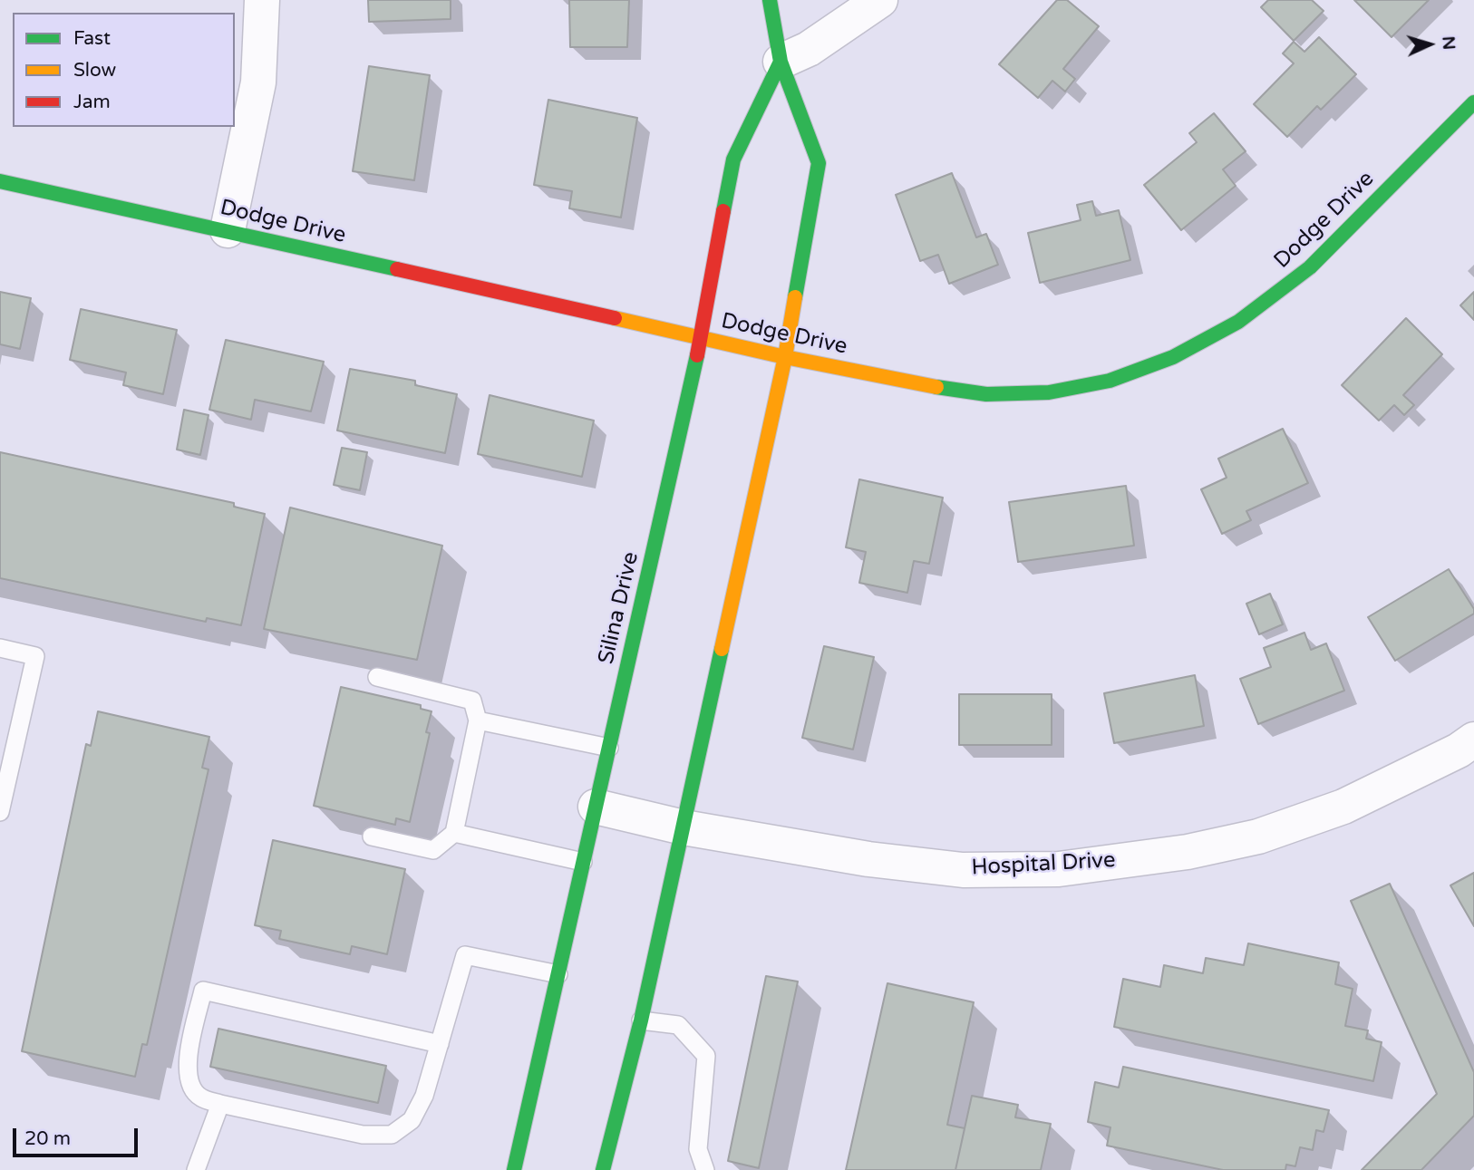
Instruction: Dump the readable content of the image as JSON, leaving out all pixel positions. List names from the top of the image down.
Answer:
{
  "streets": {
    "street": ["Dodge Drive", "Silina Drive", "Hospital Drive"]
  },
  "crossings": [
    ["Dodge Drive", "Silina Drive"],
    ["Silina Drive", "Hospital Drive"]
  ],
  "legend": ["Fast", "Slow", "Jam"],
  "scale_bar": "20 m",
  "north": "right"
}
